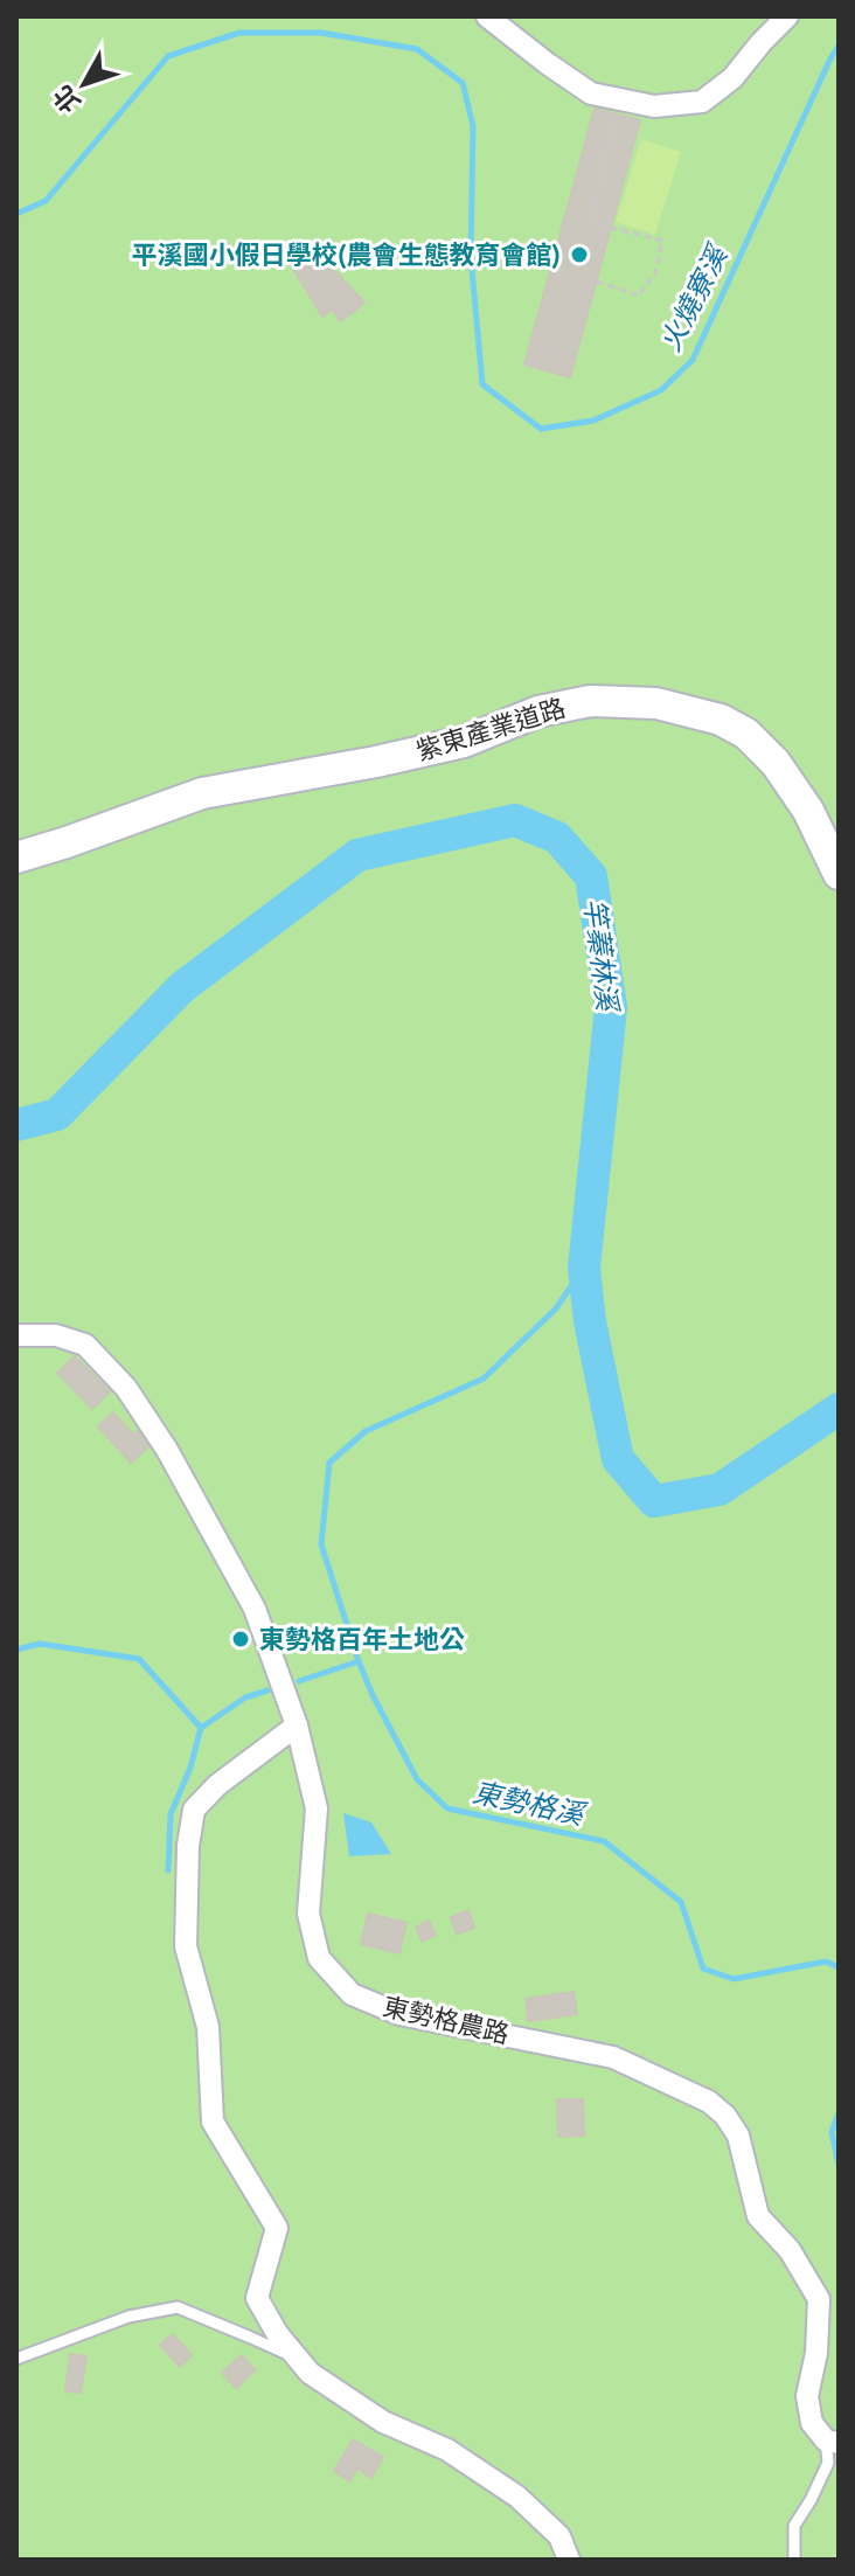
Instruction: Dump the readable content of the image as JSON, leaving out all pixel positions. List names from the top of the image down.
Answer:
{
  "streets": {
    "street": ["紫東產業道路", "東勢格農路"]
  },
  "water": ["火燒寮溪", "竿蓁林溪", "東勢格溪"],
  "places": ["平溪國小假日學校(農會生態教育會館)", "東勢格百年土地公"],
  "north": "bottom left"
}
